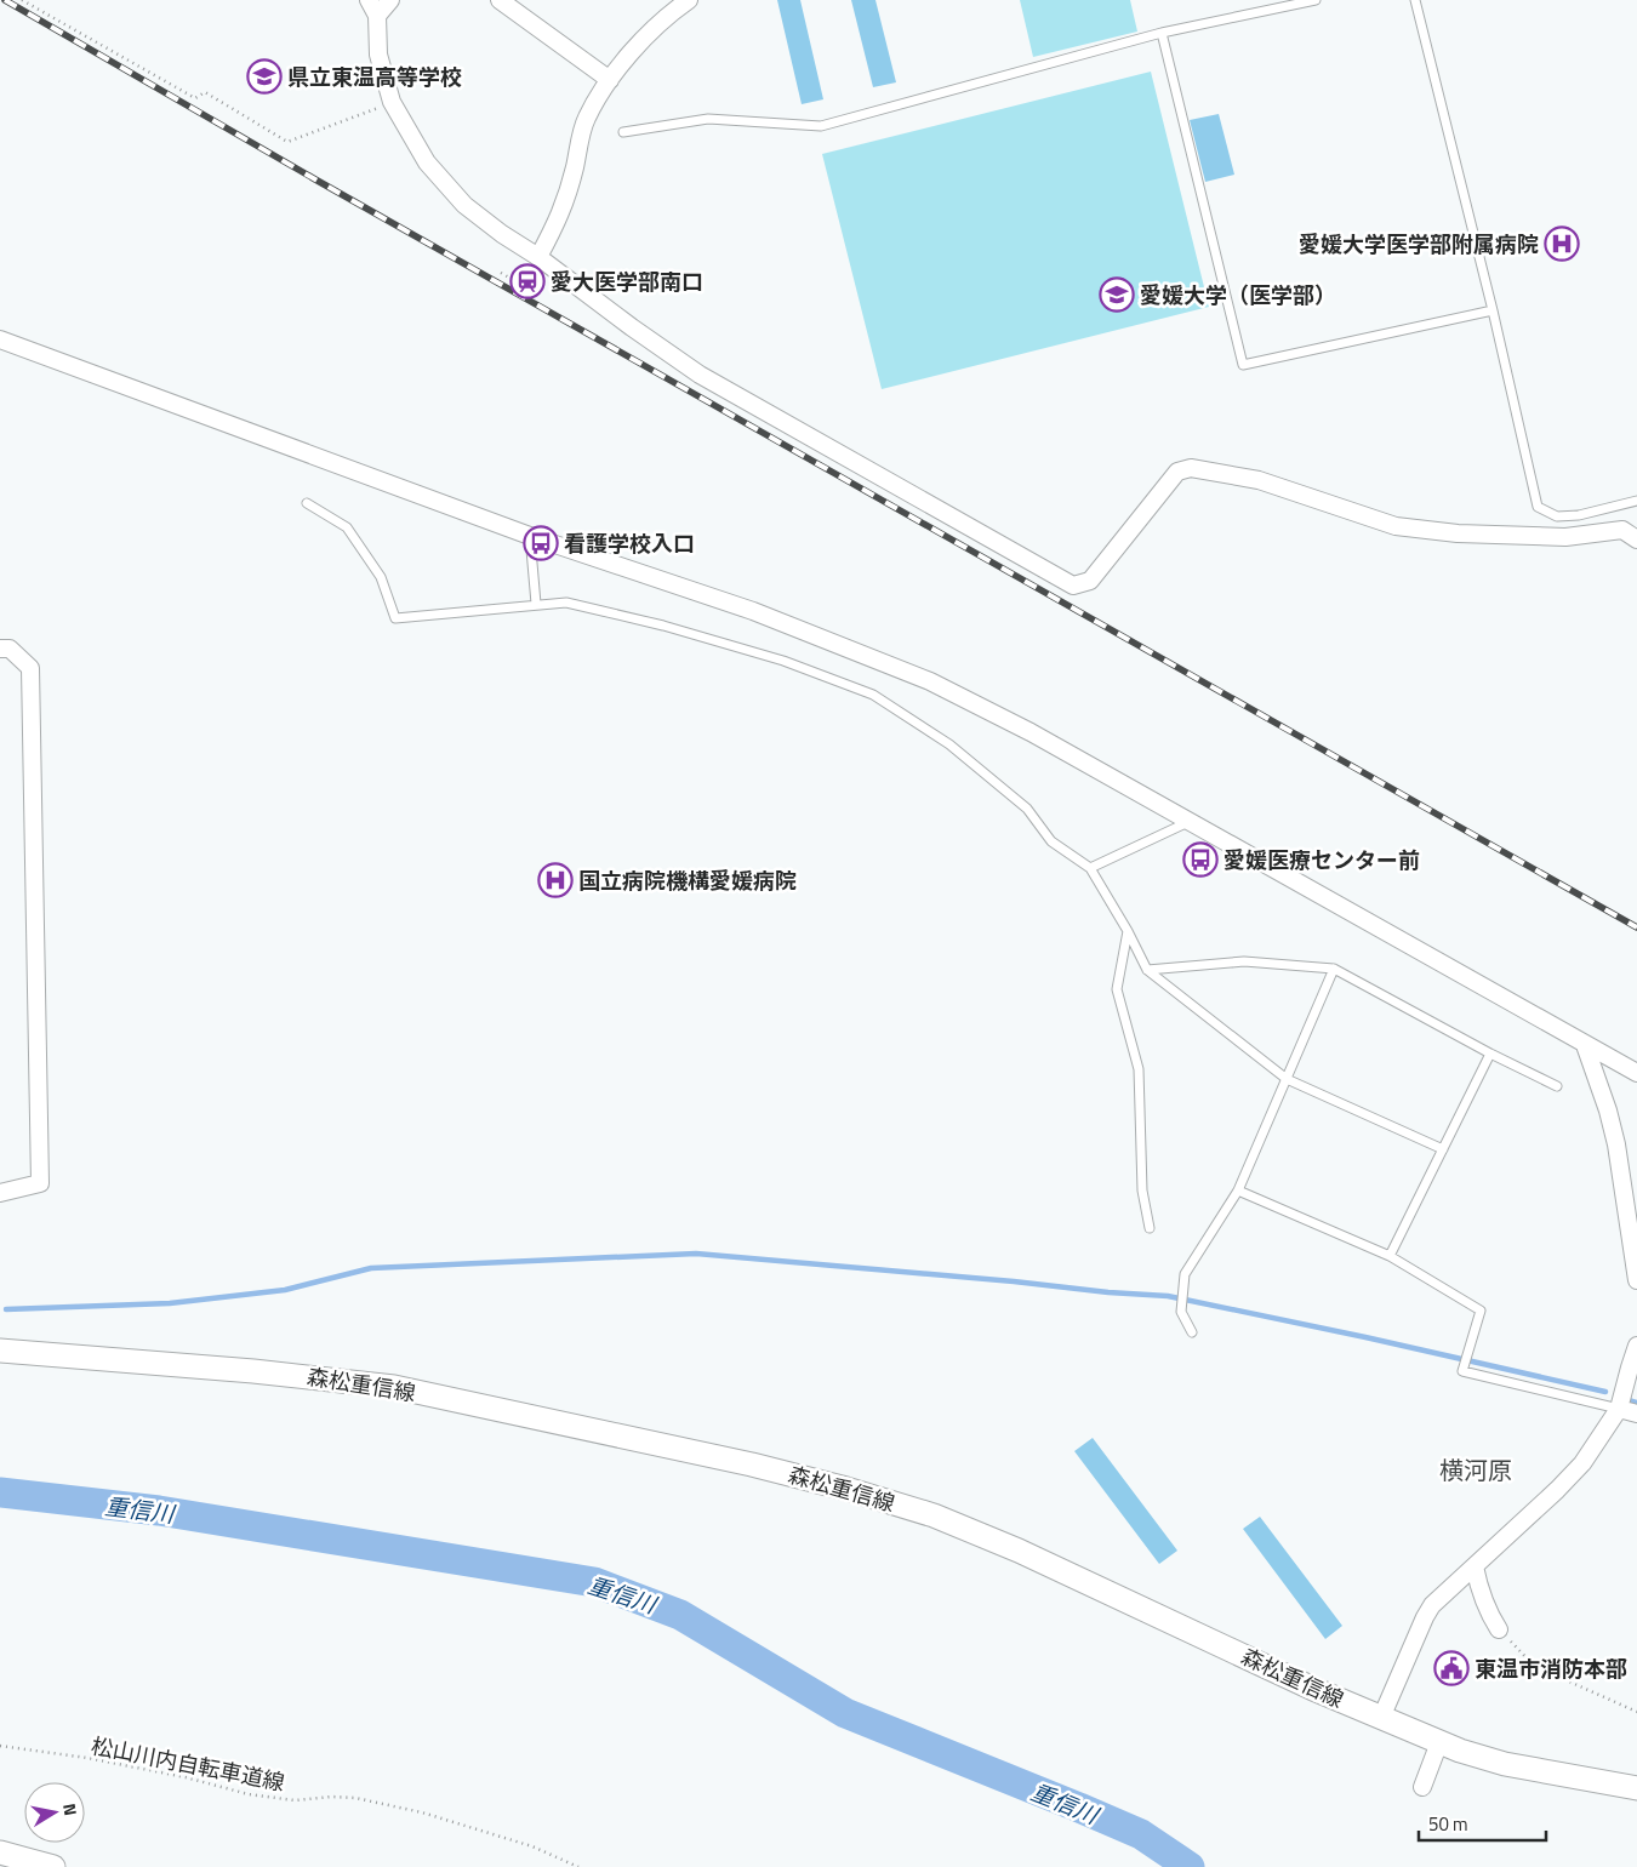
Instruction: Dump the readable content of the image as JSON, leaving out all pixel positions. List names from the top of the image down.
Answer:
{
  "streets": {
    "main road": ["森松重信線"],
    "path": ["松山川内自転車道線"]
  },
  "districts": ["横河原"],
  "water": ["重信川"],
  "places": {
    "school or university": ["県立東温高等学校", "愛媛大学（医学部）"],
    "hospital": ["愛媛大学医学部附属病院", "国立病院機構愛媛病院"],
    "station": ["愛大医学部南口"],
    "bus stop": ["看護学校入口", "愛媛医療センター前"],
    "public building": ["東温市消防本部"]
  },
  "scale_bar": "50 m",
  "north": "right"
}
